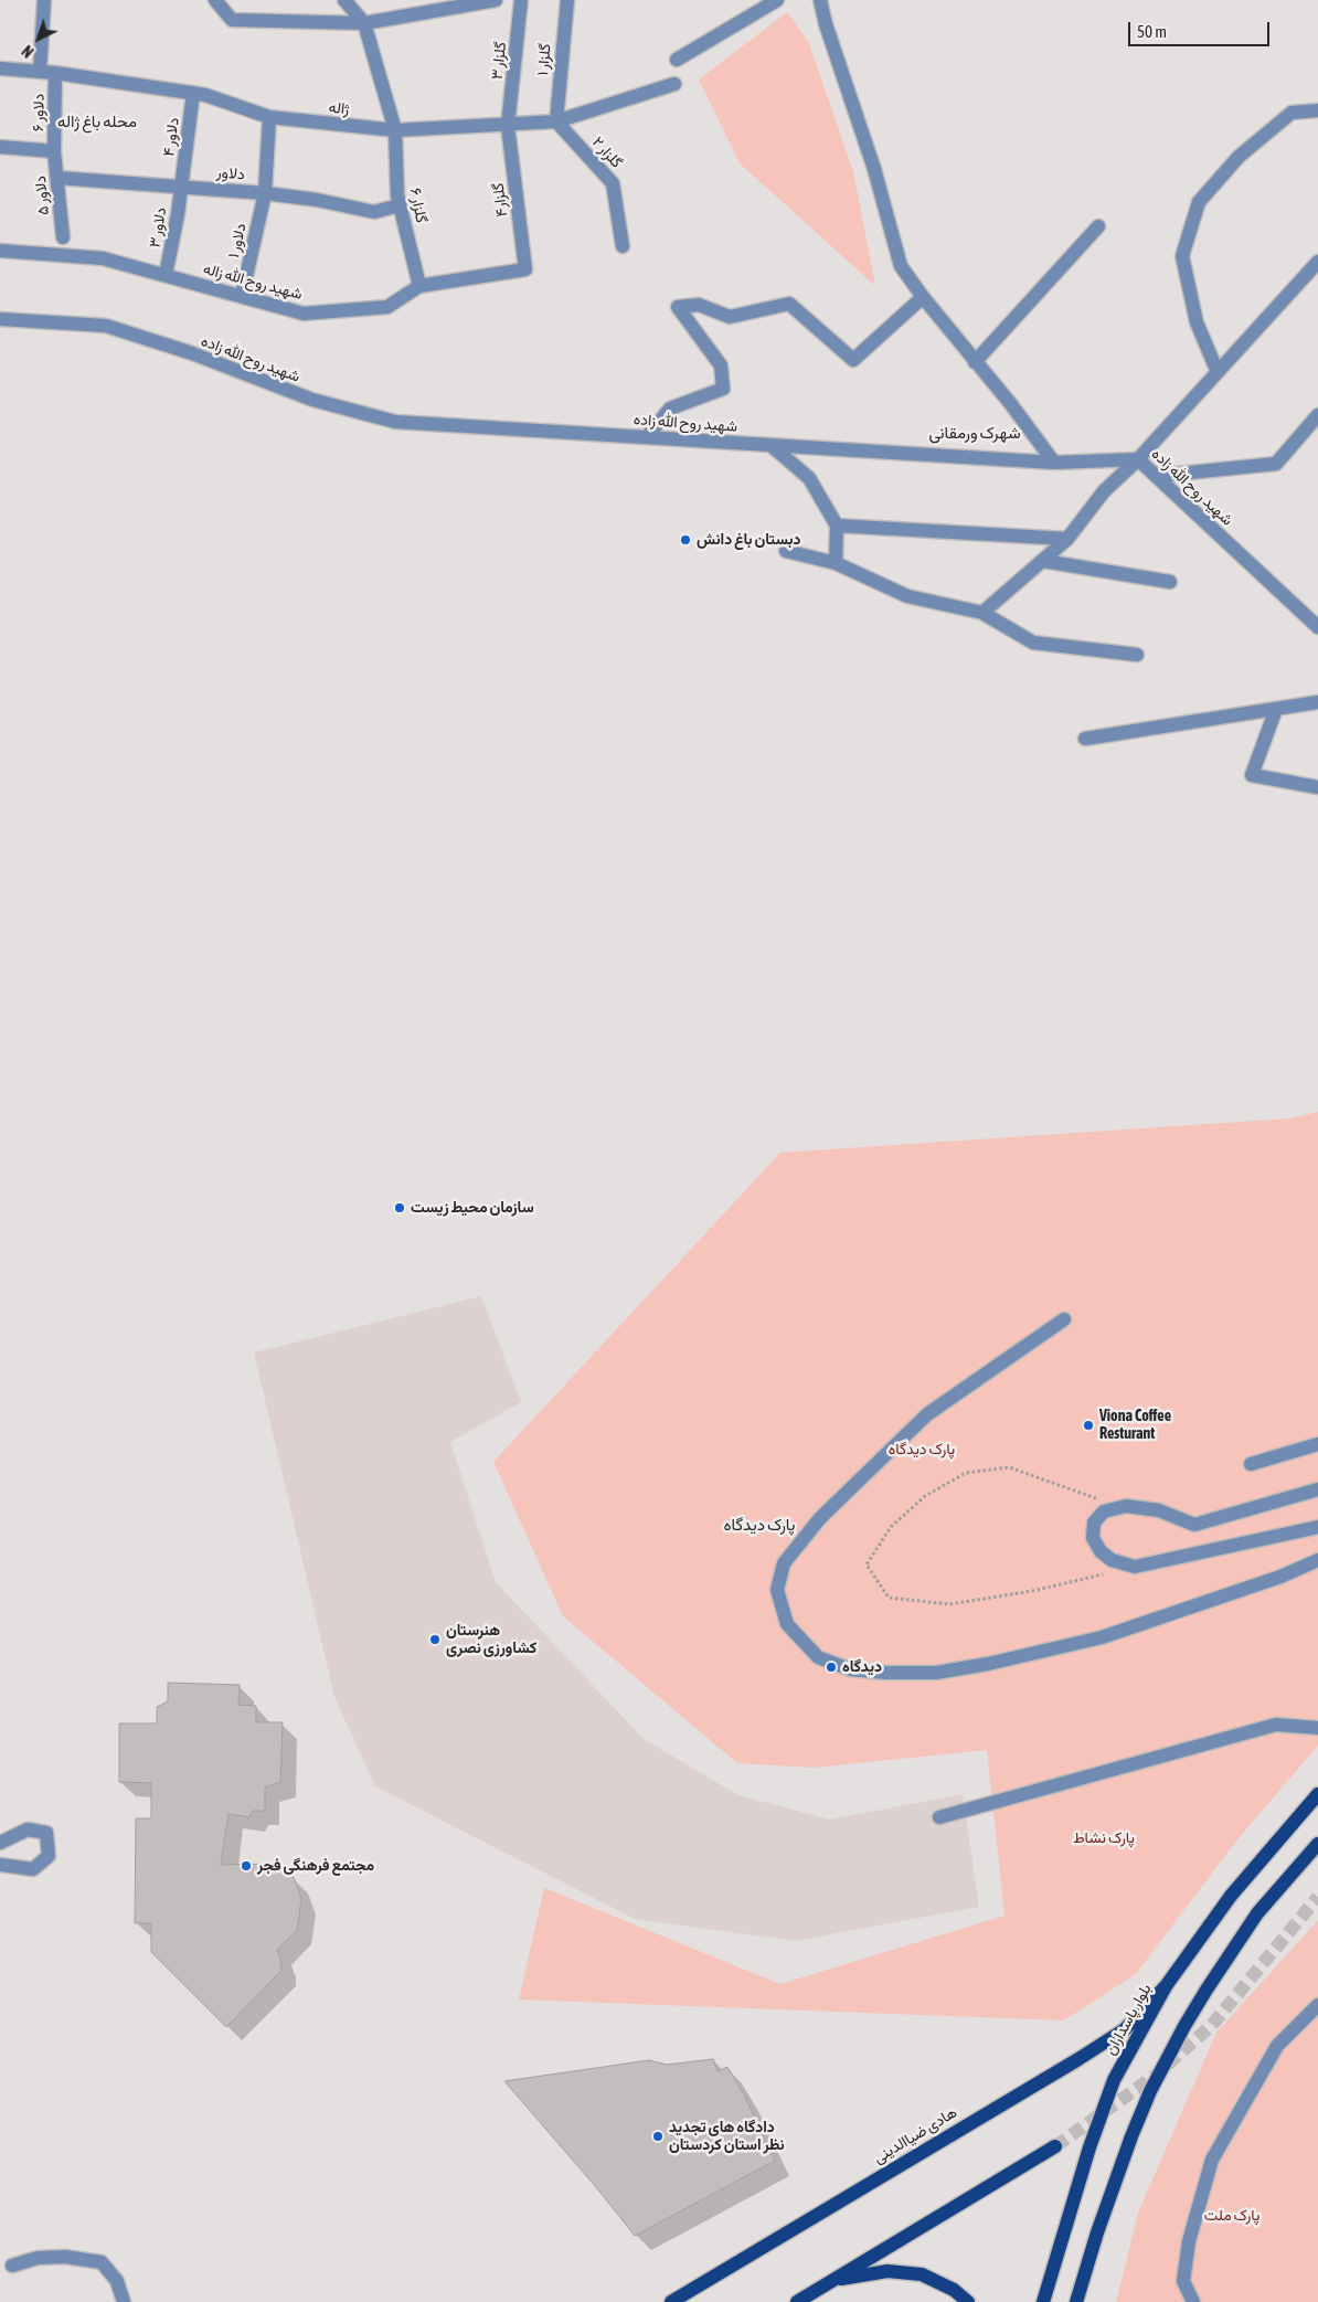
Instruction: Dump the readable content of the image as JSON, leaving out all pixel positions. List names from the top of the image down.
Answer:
{
  "streets": {
    "main road": ["بلوار پاسداران", "هادی ضیاالدینی"],
    "street": [
      "گلزار ۱",
      "گلزار ۳",
      "ژاله",
      "دلاور ۶",
      "دلاور ۴",
      "گلزار ۲",
      "دلاور",
      "دلاور ۵",
      "گلزار۴",
      "گلزار ۶",
      "دلاور ۳",
      "دلاور ۱",
      "شهید روح الله زاله",
      "شهید روح الله زاده"
    ]
  },
  "crossings": [
    ["گلزار ۱", "ژاله"],
    ["گلزار ۱", "گلزار ۲"],
    ["گلزار ۳", "ژاله"],
    ["گلزار ۳", "گلزار۴"],
    ["ژاله", "دلاور ۶"],
    ["ژاله", "دلاور ۴"],
    ["ژاله", "گلزار ۲"],
    ["ژاله", "گلزار۴"],
    ["ژاله", "گلزار ۶"],
    ["ژاله", "دلاور ۱"],
    ["دلاور ۶", "دلاور ۵"],
    ["دلاور ۴", "دلاور"],
    ["دلاور ۴", "دلاور ۳"],
    ["دلاور", "دلاور ۵"],
    ["دلاور", "گلزار ۶"],
    ["دلاور", "دلاور ۳"],
    ["دلاور", "دلاور ۱"],
    ["گلزار۴", "شهید روح الله زاله"],
    ["گلزار ۶", "شهید روح الله زاله"],
    ["دلاور ۳", "شهید روح الله زاله"],
    ["دلاور ۱", "شهید روح الله زاله"],
    ["بلوار پاسداران", "هادی ضیاالدینی"]
  ],
  "districts": ["محله باغ ژاله", "شهرک ورمقانی", "پارک دیدگاه"],
  "parks": ["پارک دیدگاه", "پارک نشاط", "پارک ملت"],
  "places": [
    "دبستان باغ دانش",
    "سازمان محیط زیست",
    "Viona Coffee Resturant",
    "هنرستان کشاورزی نصری",
    "دیدگاه",
    "مجتمع فرهنگی فجر",
    "دادگاه های تجدید نظر استان کردستان"
  ],
  "scale_bar": "50 m",
  "north": "bottom left"
}
